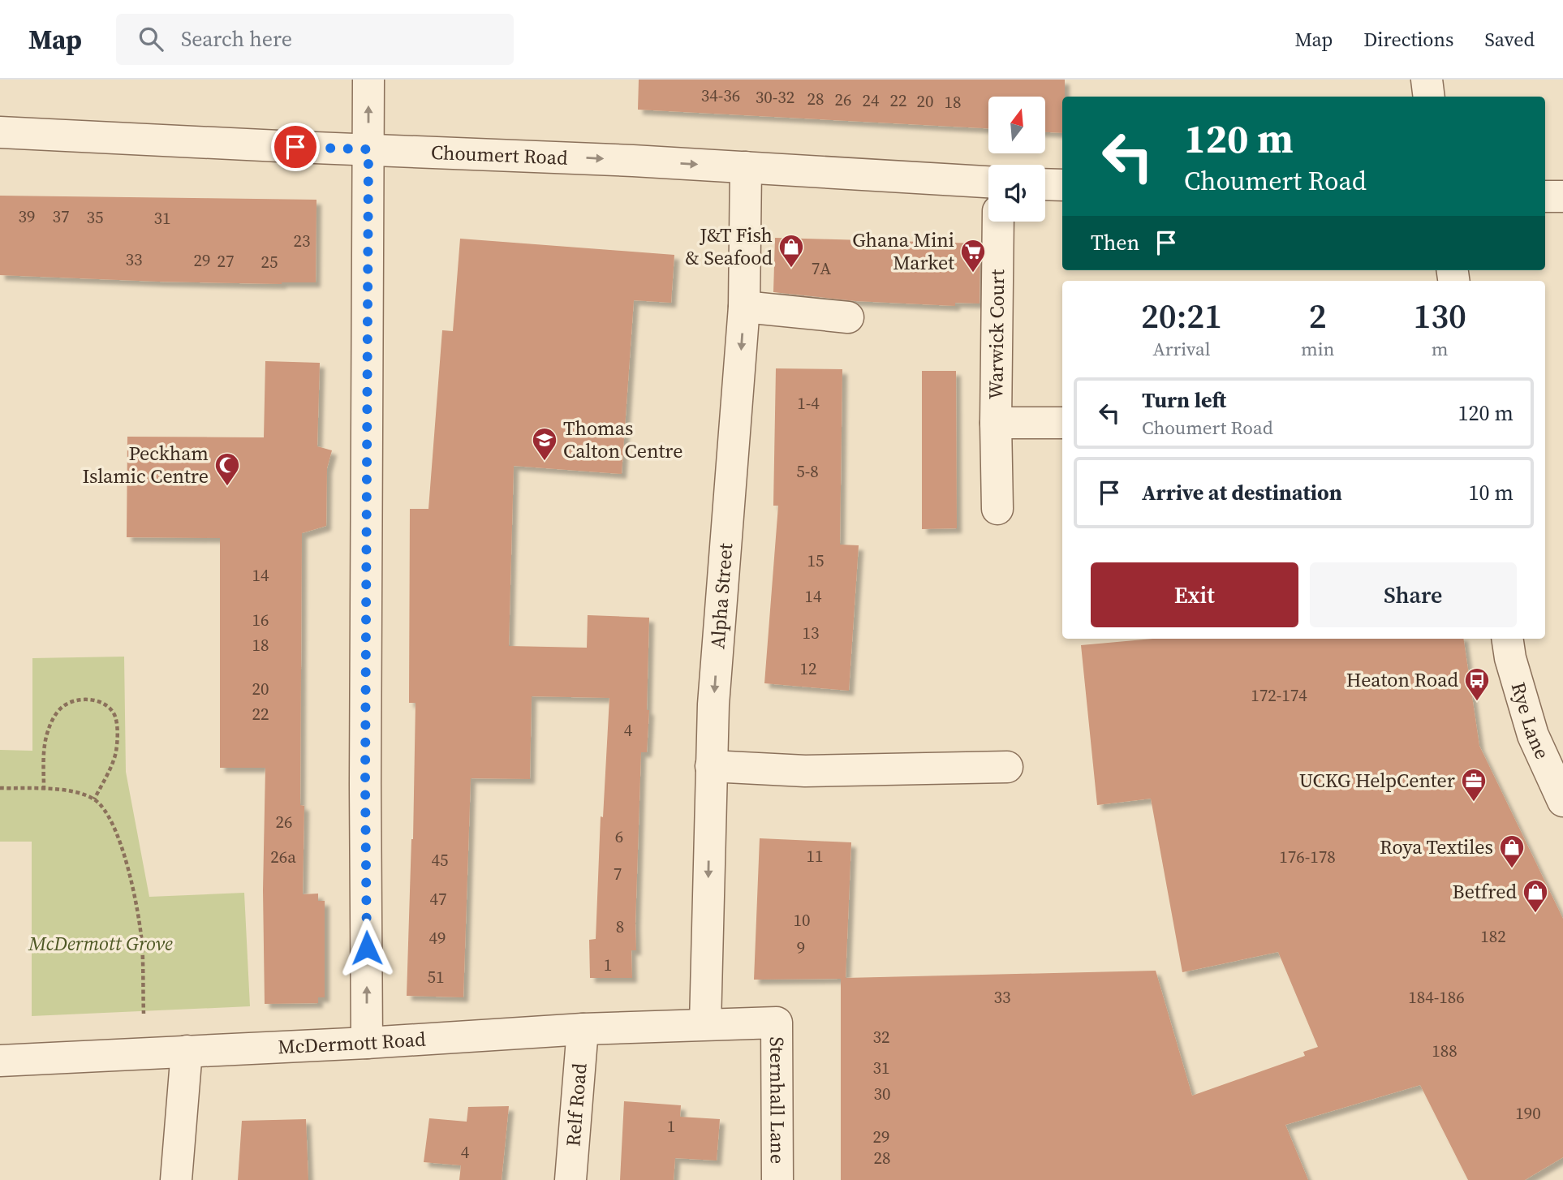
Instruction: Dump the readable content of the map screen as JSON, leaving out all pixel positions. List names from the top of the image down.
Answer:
{
  "streets": {
    "street": [
      "Choumert Road",
      "Warwick Court",
      "Alpha Street",
      "Rye Lane",
      "McDermott Road",
      "Sternhall Lane",
      "Relf Road"
    ]
  },
  "crossings": [
    ["Choumert Road", "Alpha Street"],
    ["Alpha Street", "McDermott Road"],
    ["Alpha Street", "Sternhall Lane"],
    ["McDermott Road", "Sternhall Lane"],
    ["McDermott Road", "Relf Road"]
  ],
  "one_way": ["Choumert Road", "Alpha Street"],
  "parks": ["McDermott Grove"],
  "places": {
    "shop": ["J&T Fish & Seafood", "Roya Textiles", "Betfred"],
    "supermarket": ["Ghana Mini Market"],
    "school or university": ["Thomas Calton Centre"],
    "mosque": ["Peckham Islamic Centre"],
    "bus stop": ["Heaton Road"],
    "office": ["UCKG HelpCenter"]
  },
  "house_numbers": [
    "34-36",
    "30-32",
    "28",
    "26",
    "24",
    "22",
    "20",
    "18",
    "39",
    "37",
    "35",
    "31",
    "23",
    "33",
    "29",
    "27",
    "25",
    "7A",
    "1-4",
    "5-8",
    "15",
    "14",
    "14",
    "16",
    "13",
    "18",
    "12",
    "20",
    "172-174",
    "22",
    "4",
    "26",
    "6",
    "11",
    "26a",
    "176-178",
    "45",
    "7",
    "47",
    "10",
    "8",
    "182",
    "49",
    "9",
    "1",
    "51",
    "33",
    "184-186",
    "32",
    "188",
    "31",
    "30",
    "190",
    "1",
    "29",
    "4",
    "28"
  ],
  "north": "top",
  "page": {
    "header": "Map",
    "search": "Search here",
    "nav": ["Map", "Directions", "Saved"],
    "turn": ["120 m", "Choumert Road"],
    "then": "Then",
    "eta": [
      "20:21",
      "Arrival",
      "2",
      "min",
      "130",
      "m"
    ],
    "list": [
      {
        "name": "Turn left",
        "note": "Choumert Road",
        "value": "120 m"
      },
      {
        "name": "Arrive at destination",
        "value": "10 m"
      }
    ],
    "buttons": ["Exit", "Share"]
  }
}
